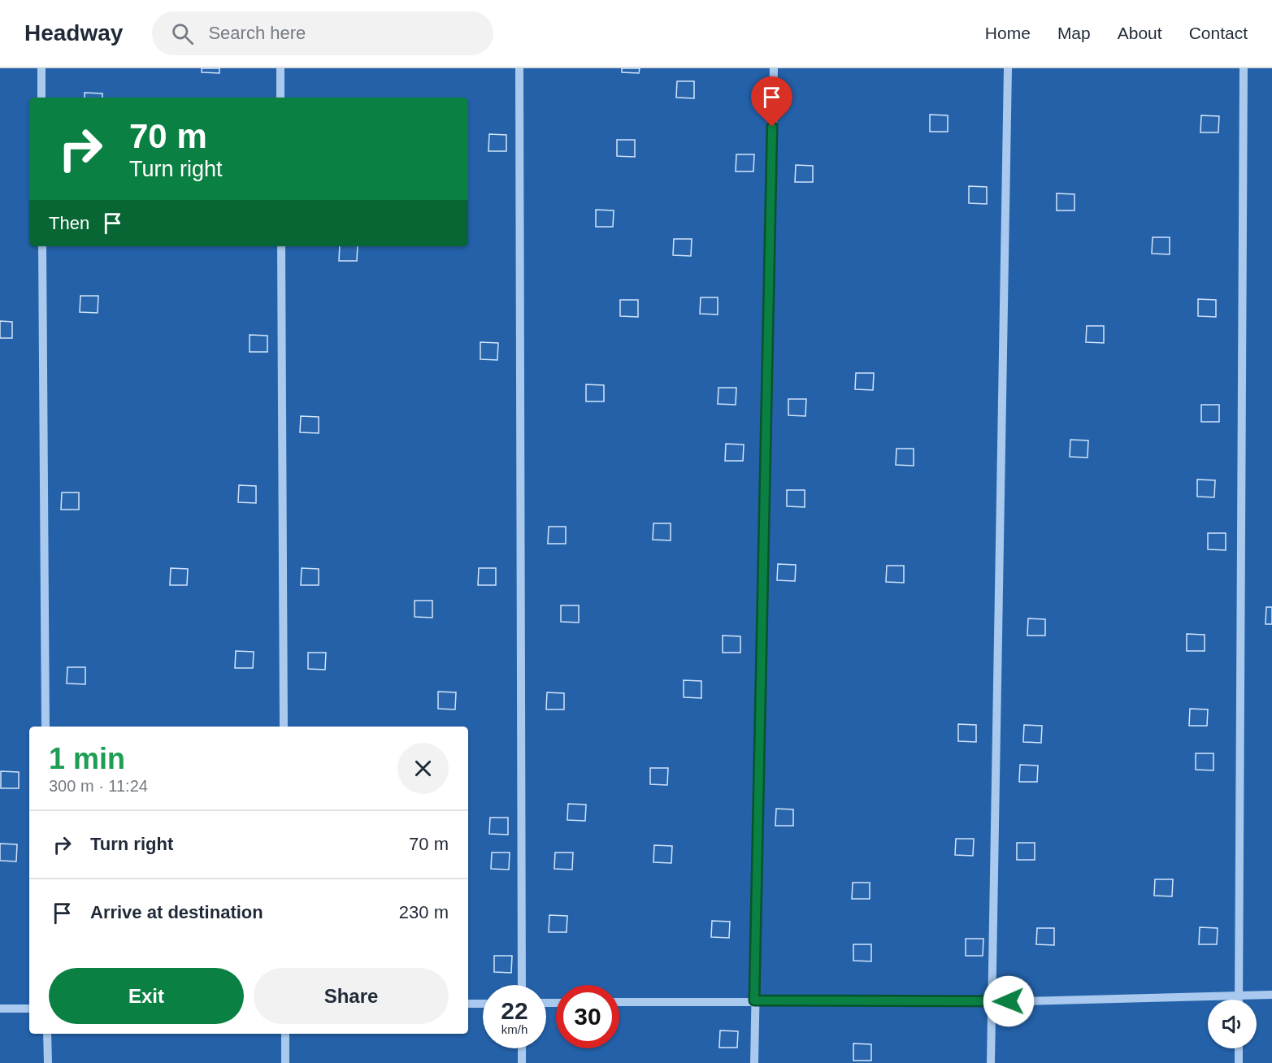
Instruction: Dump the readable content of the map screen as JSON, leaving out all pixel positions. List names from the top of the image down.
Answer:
{
  "page": {
    "header": "Headway",
    "search": "Search here",
    "nav": [
      "Home",
      "Map",
      "About",
      "Contact"
    ],
    "turn": ["70 m", "Turn right"],
    "then": "Then",
    "heading": ["1 min", "300 m · 11:24"],
    "list": [
      {
        "name": "Turn right",
        "value": "70 m"
      },
      {
        "name": "Arrive at destination",
        "value": "230 m"
      }
    ],
    "buttons": ["Exit", "Share"],
    "speed": "22 km/h",
    "limit": "30"
  }
}
